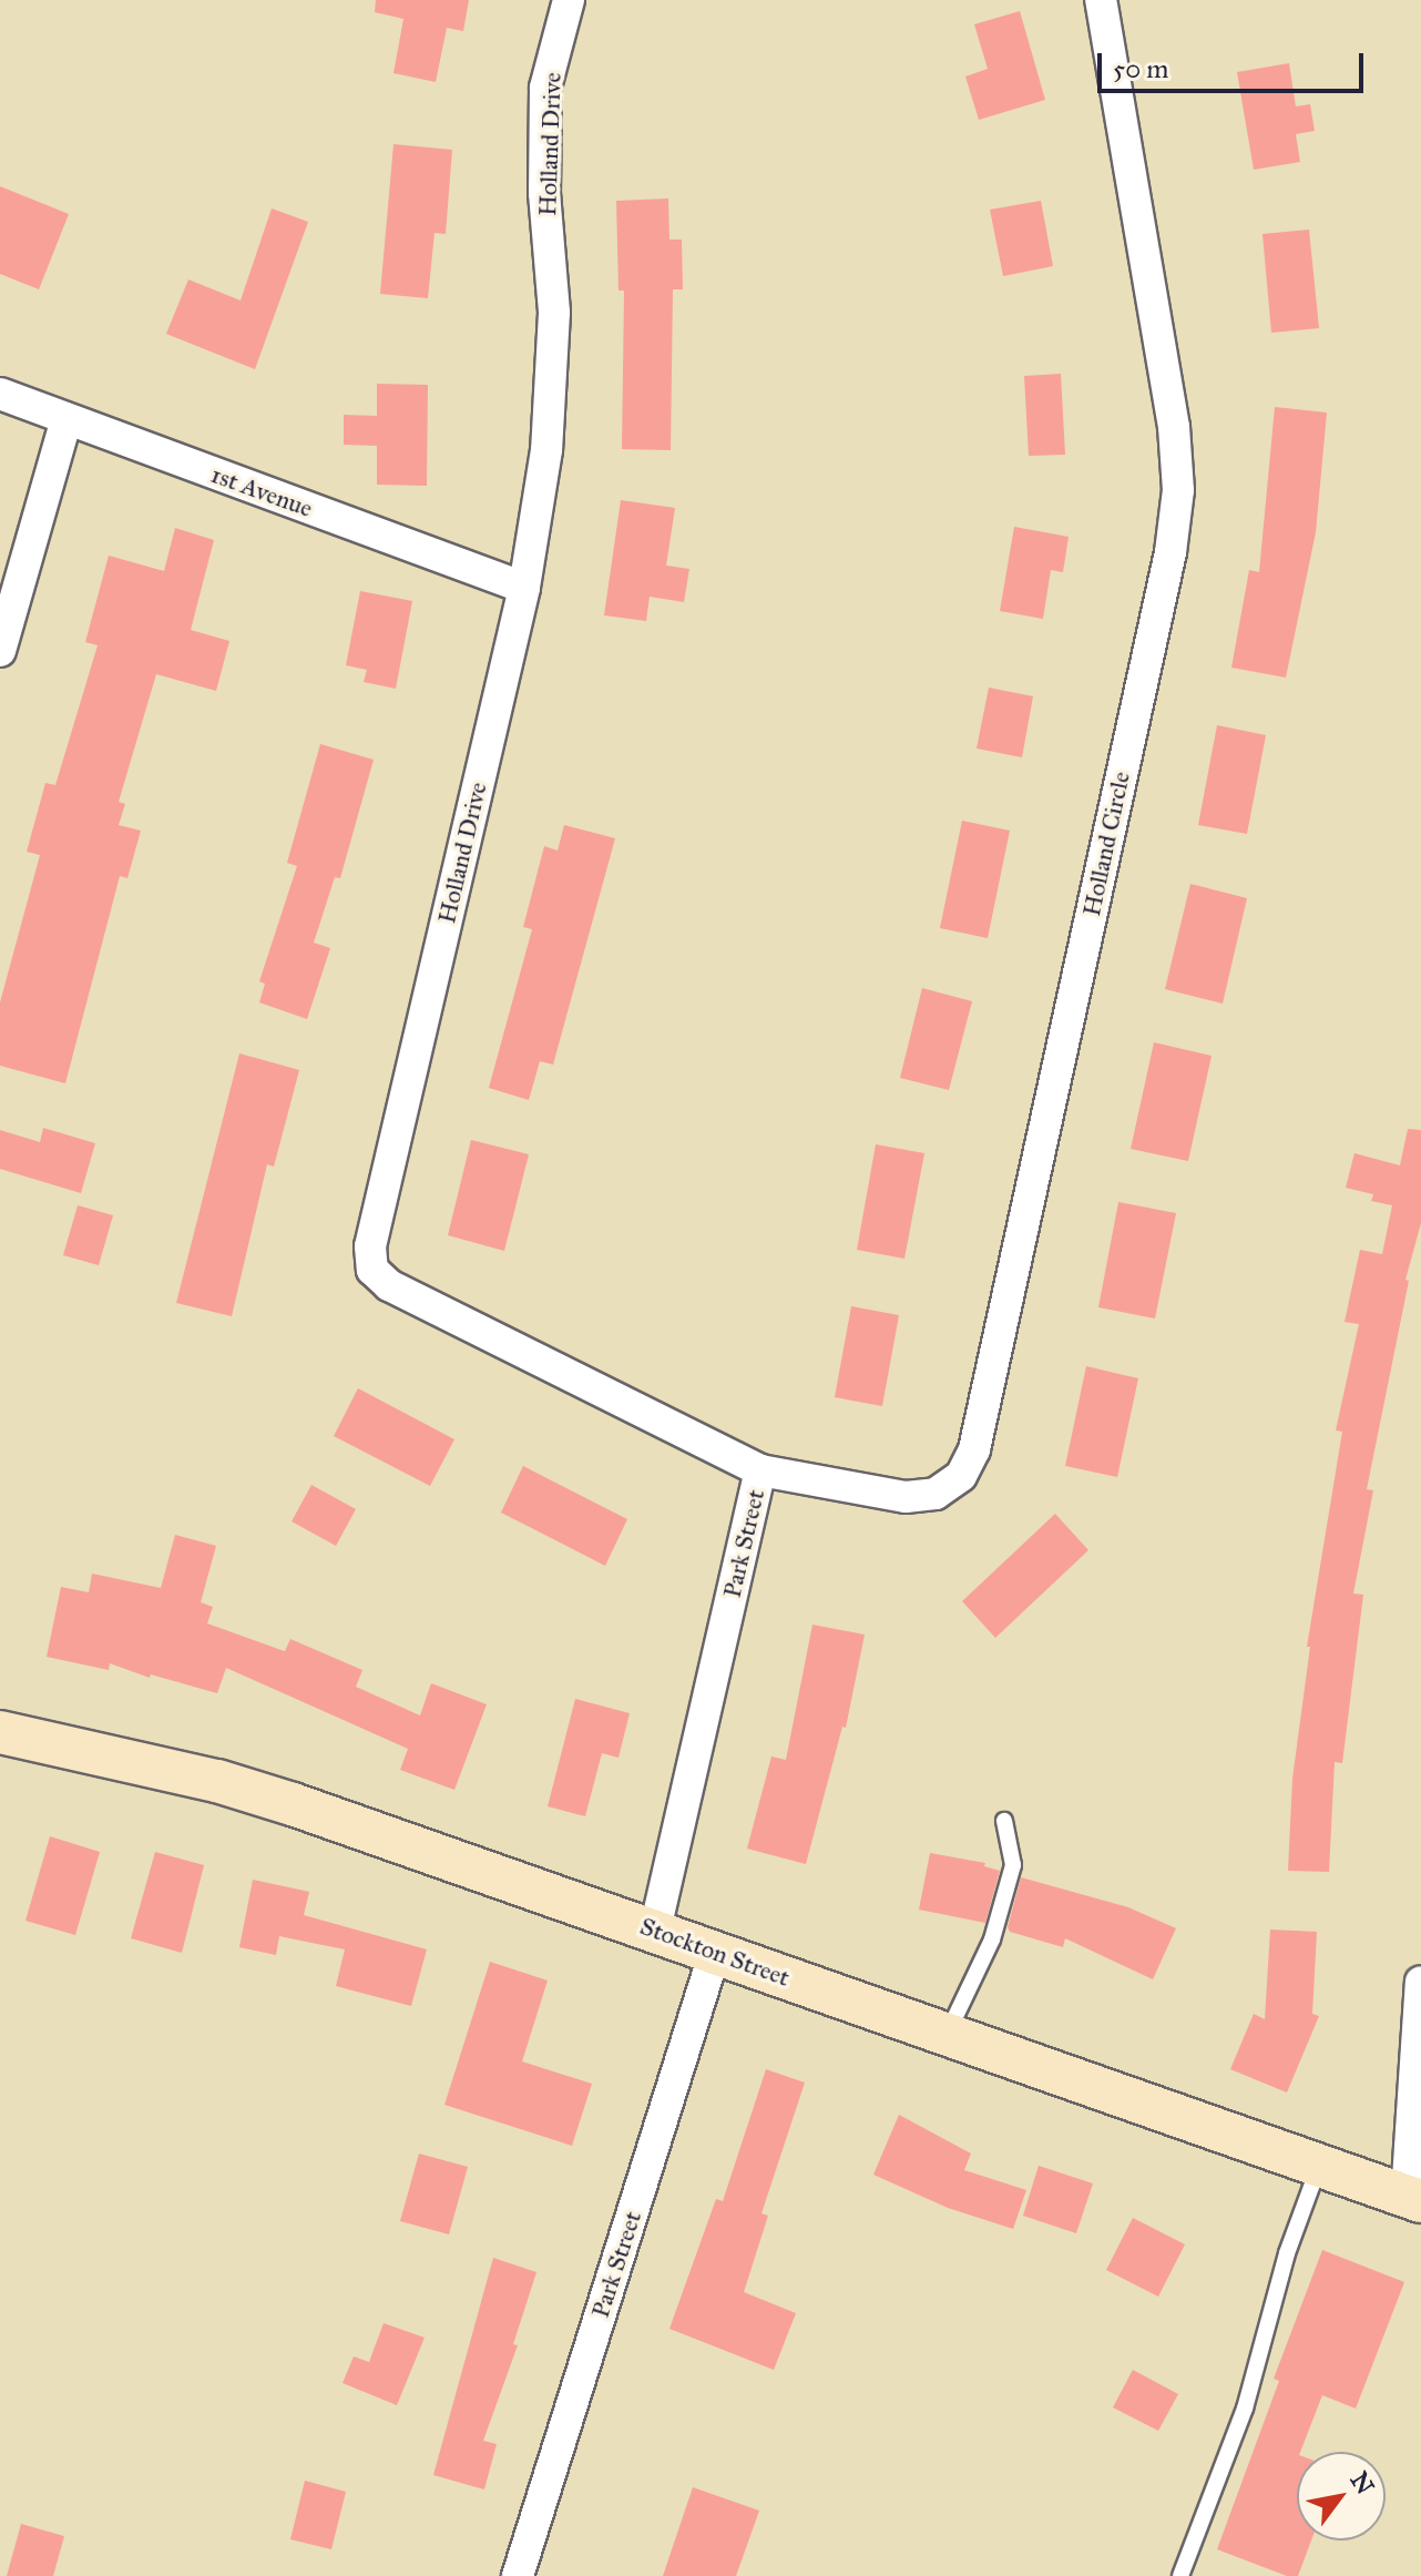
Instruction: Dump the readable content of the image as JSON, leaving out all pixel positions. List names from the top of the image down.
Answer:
{
  "streets": {
    "street": [
      "Holland Drive",
      "1st Avenue",
      "Holland Circle",
      "Park Street",
      "Stockton Street"
    ]
  },
  "crossings": [
    ["Holland Drive", "1st Avenue"],
    ["Holland Drive", "Holland Circle"],
    ["Holland Drive", "Park Street"],
    ["Holland Circle", "Park Street"],
    ["Park Street", "Stockton Street"]
  ],
  "scale_bar": "50 m",
  "north": "top right"
}
